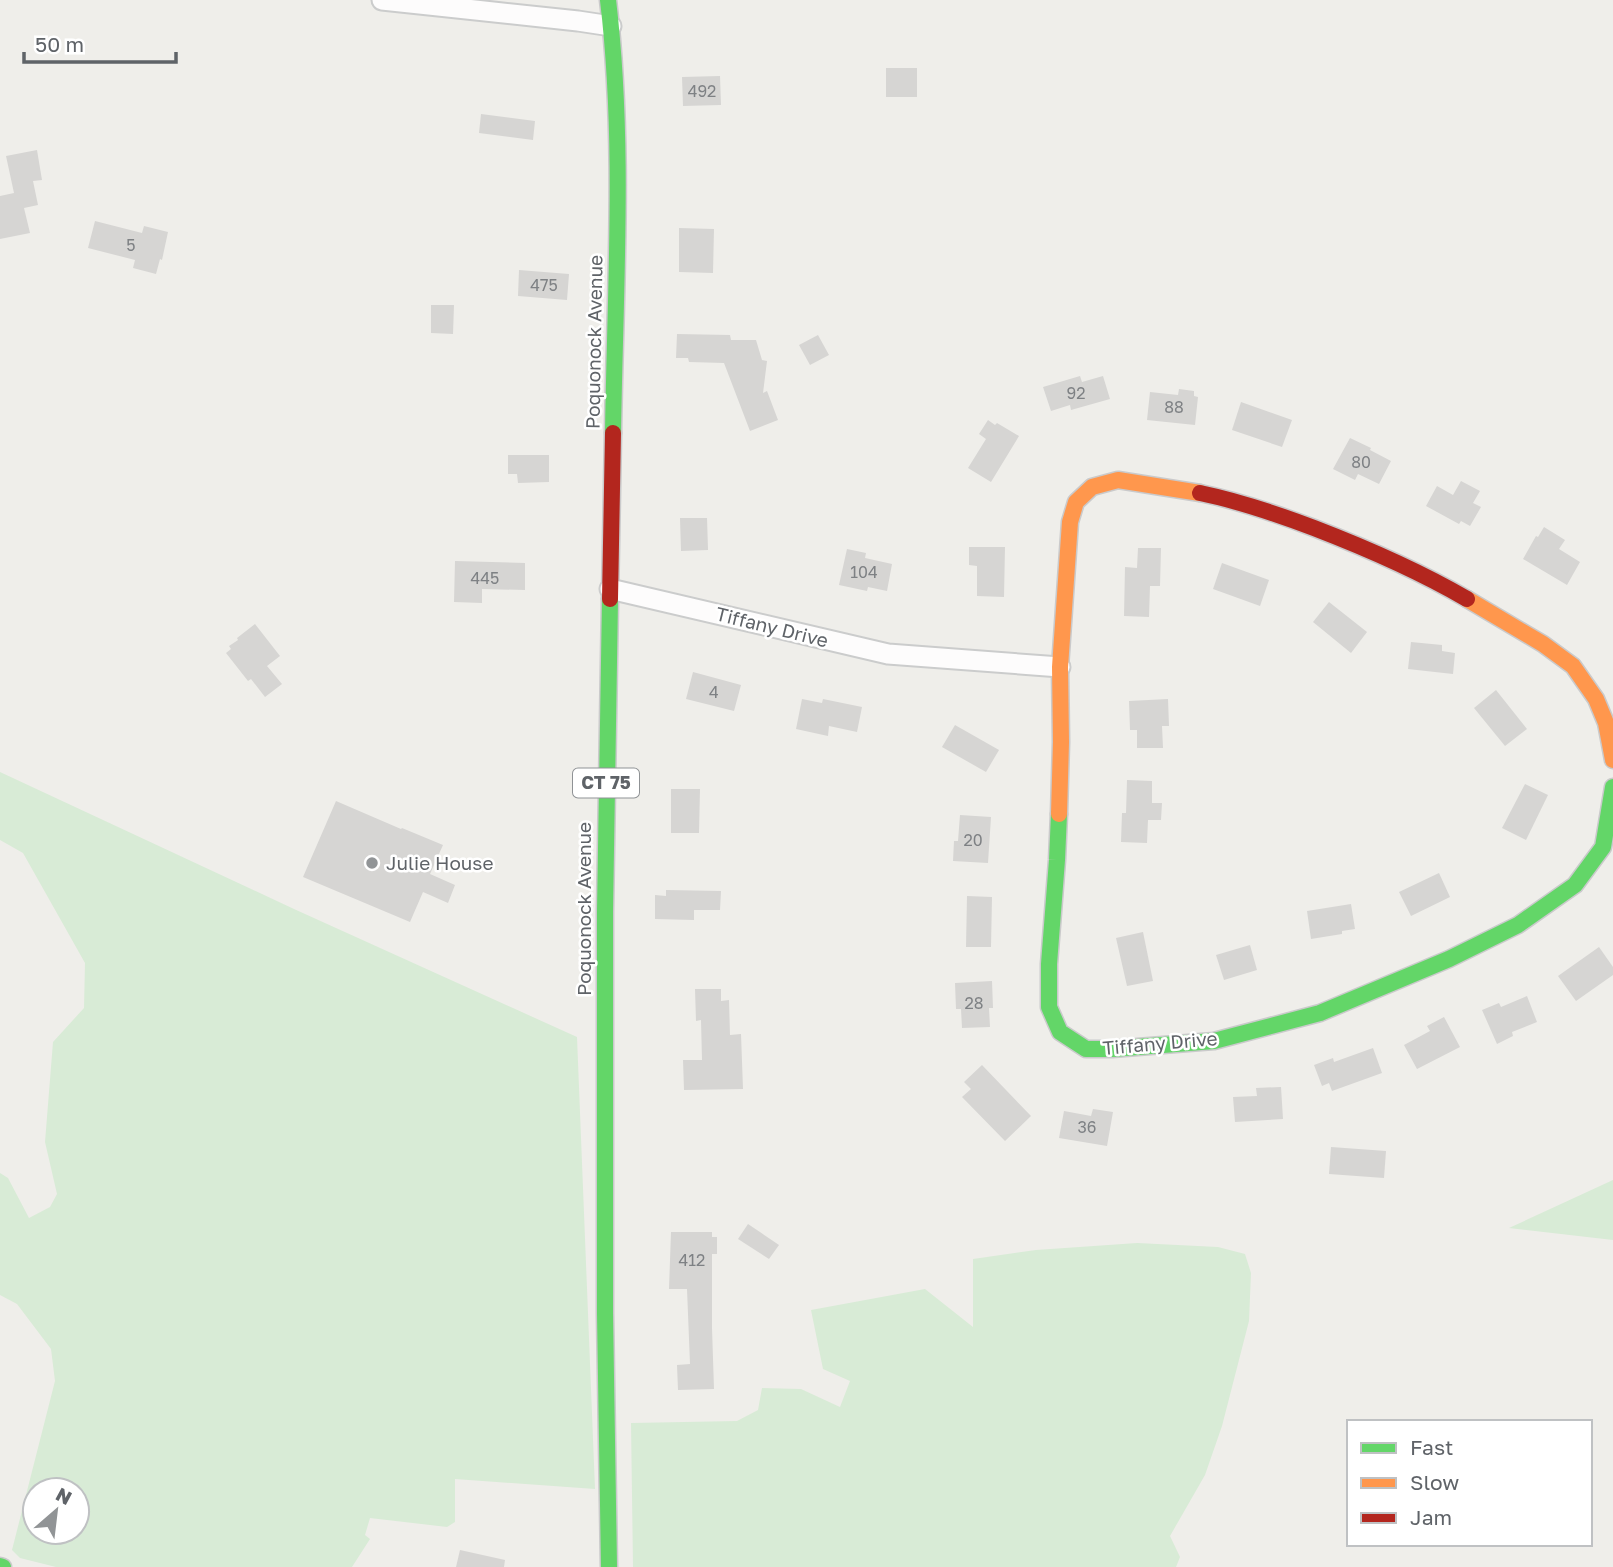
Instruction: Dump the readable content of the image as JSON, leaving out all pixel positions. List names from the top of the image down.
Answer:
{
  "streets": {
    "street": ["Poquonock Avenue", "Tiffany Drive", "CT 75"]
  },
  "crossings": [
    ["Poquonock Avenue", "Tiffany Drive"]
  ],
  "places": ["Julie House"],
  "house_numbers": [
    "492",
    "5",
    "475",
    "92",
    "88",
    "80",
    "104",
    "445",
    "4",
    "20",
    "28",
    "36",
    "412"
  ],
  "legend": ["Fast", "Slow", "Jam"],
  "scale_bar": "50 m",
  "north": "top right"
}
